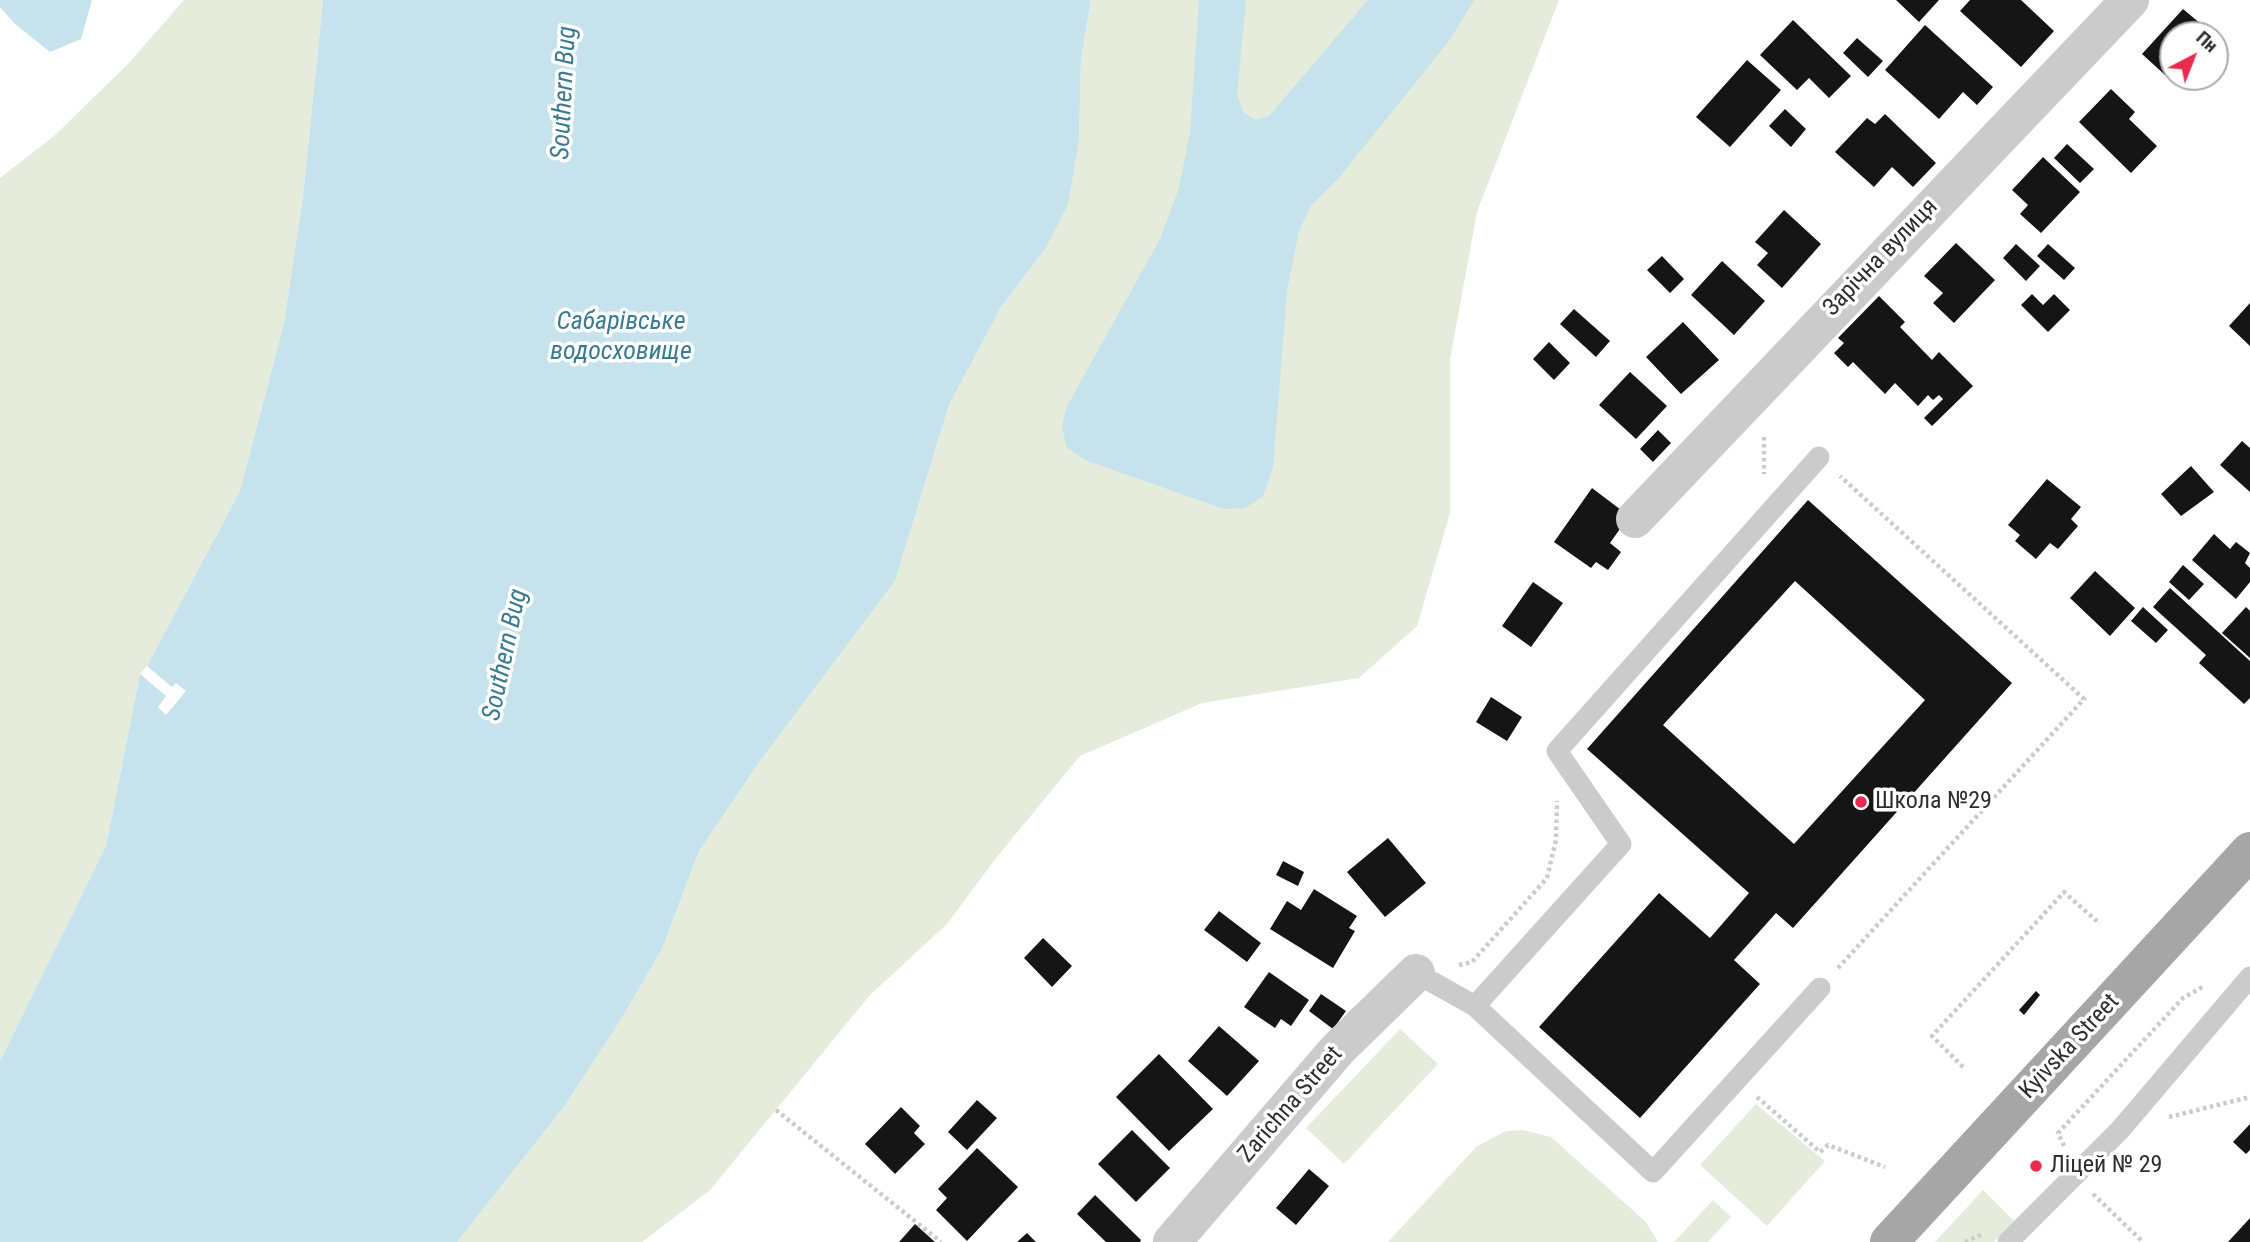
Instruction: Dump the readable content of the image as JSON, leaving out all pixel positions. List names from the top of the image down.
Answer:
{
  "streets": {
    "main road": ["Kyivska Street"],
    "street": ["Зарічна вулиця", "Zarichna Street"]
  },
  "water": ["Southern Bug", "Сабарівське водосховище"],
  "places": ["Школа №29", "Ліцей № 29"],
  "north": "top right"
}
